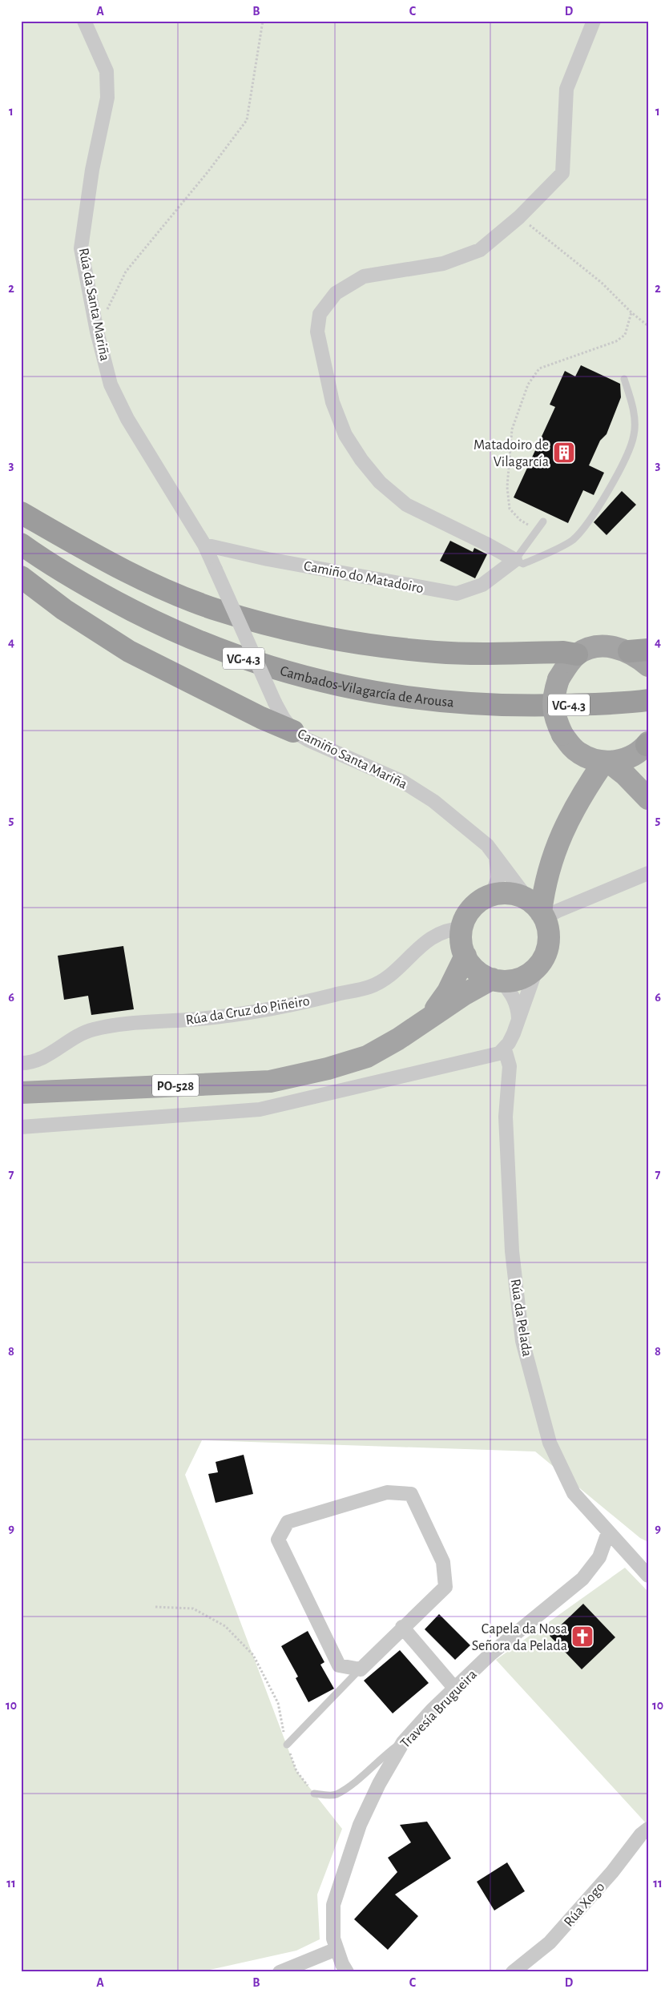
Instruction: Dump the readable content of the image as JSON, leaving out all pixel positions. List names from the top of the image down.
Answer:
{
  "streets": {
    "highway": ["VG-4.3", "Cambados-Vilagarcía de Arousa"],
    "main road": ["PO-528"],
    "street": [
      "Rúa da Santa Mariña",
      "Camiño do Matadoiro",
      "Camiño Santa Mariña",
      "Rúa da Cruz do Piñeiro",
      "Rúa da Pelada",
      "Travesía Brugueira",
      "Rúa Xogo"
    ]
  },
  "crossings": [
    ["Rúa da Santa Mariña", "Camiño do Matadoiro"],
    ["Rúa da Santa Mariña", "Camiño Santa Mariña"],
    ["Camiño do Matadoiro", "Camiño Santa Mariña"],
    ["Camiño Santa Mariña", "Rúa da Cruz do Piñeiro"],
    ["Camiño Santa Mariña", "PO-528"],
    ["Rúa da Cruz do Piñeiro", "PO-528"],
    ["Rúa da Pelada", "Travesía Brugueira"]
  ],
  "places": {
    "building": ["Matadoiro de Vilagarcía"],
    "church": ["Capela da Nosa Señora da Pelada"]
  },
  "grid": {
    "columns": [
      "A",
      "B",
      "C",
      "D"
    ],
    "rows": [
      "1",
      "2",
      "3",
      "4",
      "5",
      "6",
      "7",
      "8",
      "9",
      "10",
      "11"
    ]
  }
}
